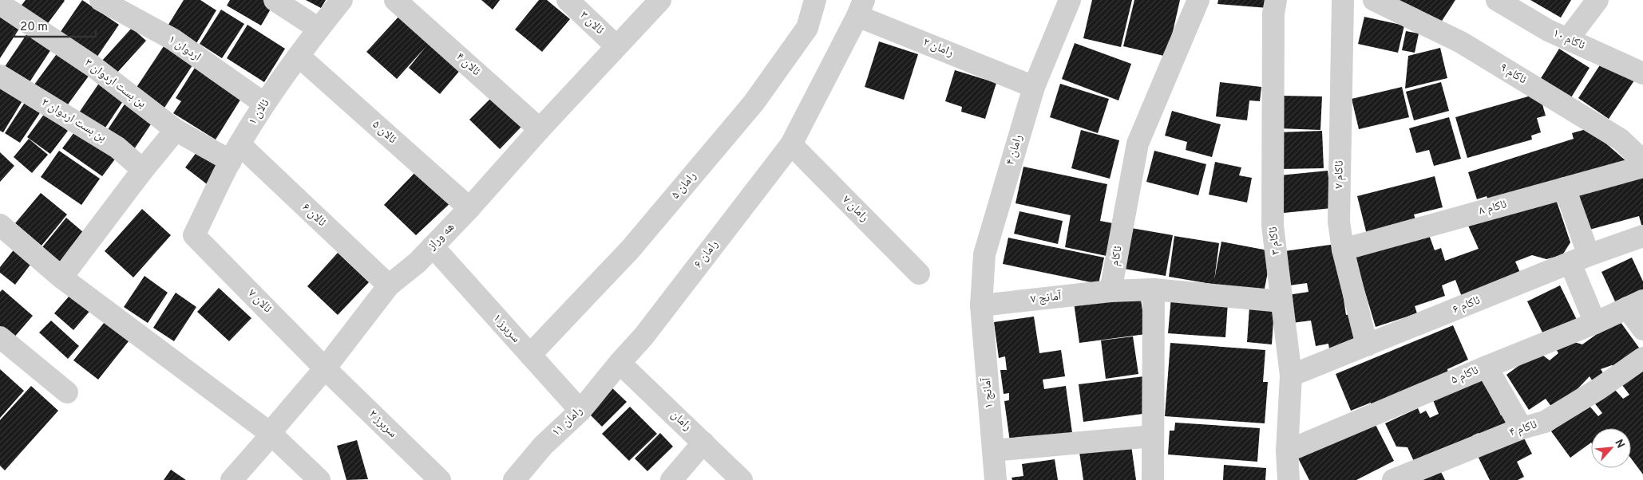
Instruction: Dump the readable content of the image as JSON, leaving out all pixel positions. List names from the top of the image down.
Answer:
{
  "streets": {
    "street": [
      "ئالان ۳",
      "ئاکام ۱۰",
      "رامان ۲",
      "اردوان ۱",
      "ئالان ۴",
      "ئاکام ۹",
      "بن بست اردوان ۳",
      "ئالان ۱",
      "بن بست اردوان ۲",
      "ئالان ۵",
      "رامان ۴",
      "ئاکام ۷",
      "رامان ۵",
      "ئاکام ۸",
      "رامان ۷",
      "ئالان ۶",
      "هه وراز",
      "ئاکام ۳",
      "رامان ۶",
      "ئاکام",
      "آمانج ۷",
      "ئالان ۷",
      "ئاکام ۶",
      "سربرز ۱",
      "ئاکام ۵",
      "آمانج ۱",
      "رامان",
      "رامان ۱۱",
      "سربرز ۲",
      "ئاکام ۴"
    ]
  },
  "crossings": [
    ["ئالان ۳", "هه وراز"],
    ["رامان ۲", "رامان ۴"],
    ["رامان ۲", "رامان ۶"],
    ["اردوان ۱", "ئالان ۱"],
    ["ئالان ۴", "هه وراز"],
    ["بن بست اردوان ۳", "ئالان ۱"],
    ["بن بست اردوان ۳", "ئالان ۶"],
    ["ئالان ۱", "ئالان ۵"],
    ["ئالان ۱", "ئالان ۶"],
    ["ئالان ۱", "ئالان ۷"],
    ["ئالان ۵", "هه وراز"],
    ["رامان ۴", "آمانج ۷"],
    ["رامان ۴", "آمانج ۱"],
    ["ئاکام ۷", "ئاکام ۸"],
    ["ئاکام ۷", "ئاکام ۶"],
    ["رامان ۵", "سربرز ۱"],
    ["رامان ۷", "رامان ۶"],
    ["ئالان ۶", "هه وراز"],
    ["هه وراز", "ئالان ۷"],
    ["هه وراز", "سربرز ۱"],
    ["هه وراز", "سربرز ۲"],
    ["ئاکام ۳", "ئاکام ۶"],
    ["ئاکام ۳", "ئاکام ۵"],
    ["رامان ۶", "رامان"],
    ["رامان ۶", "رامان ۱۱"],
    ["ئاکام", "آمانج ۷"],
    ["آمانج ۷", "آمانج ۱"],
    ["ئالان ۷", "سربرز ۲"],
    ["سربرز ۱", "رامان ۱۱"],
    ["رامان", "رامان ۱۱"]
  ],
  "scale_bar": "20 m",
  "north": "top right"
}
